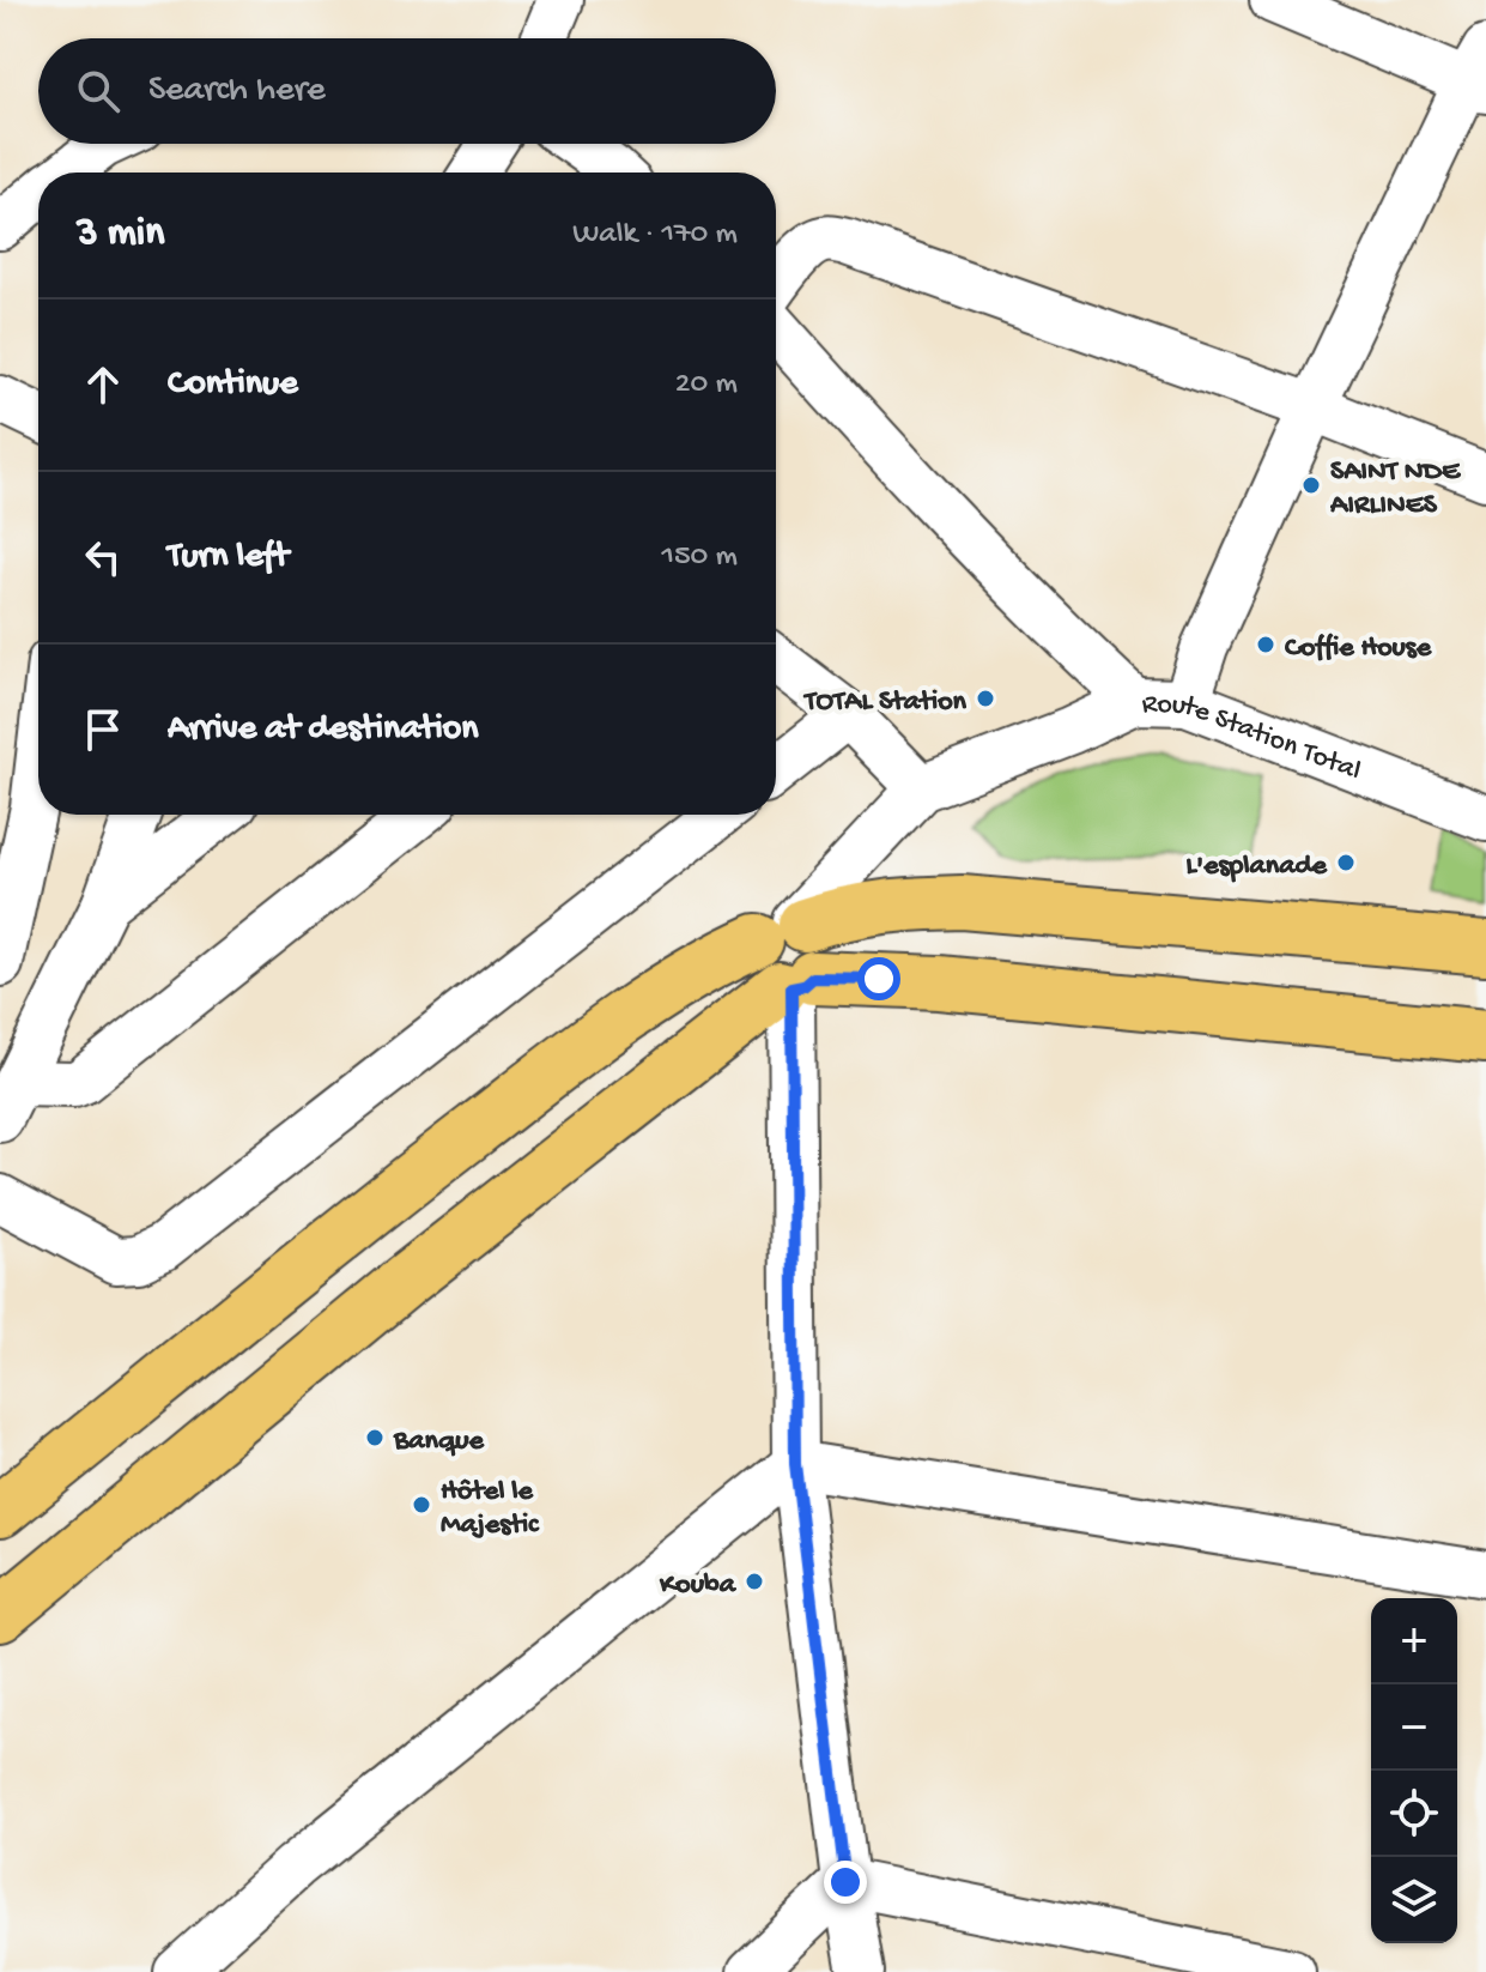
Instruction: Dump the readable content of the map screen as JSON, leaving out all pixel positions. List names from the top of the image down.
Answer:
{
  "streets": {
    "street": ["Route Station Total"]
  },
  "places": [
    "SAINT NDE AIRLINES",
    "Coffie House",
    "TOTAL Station",
    "L'esplanade",
    "Banque",
    "Hôtel le Majestic",
    "Kouba"
  ],
  "page": {
    "search": "Search here",
    "heading": ["3 min", "Walk · 170 m"],
    "list": [
      ["Continue", "20 m"],
      ["Turn left", "150 m"],
      "Arrive at destination"
    ],
    "map_buttons": ["+", "−"]
  }
}
